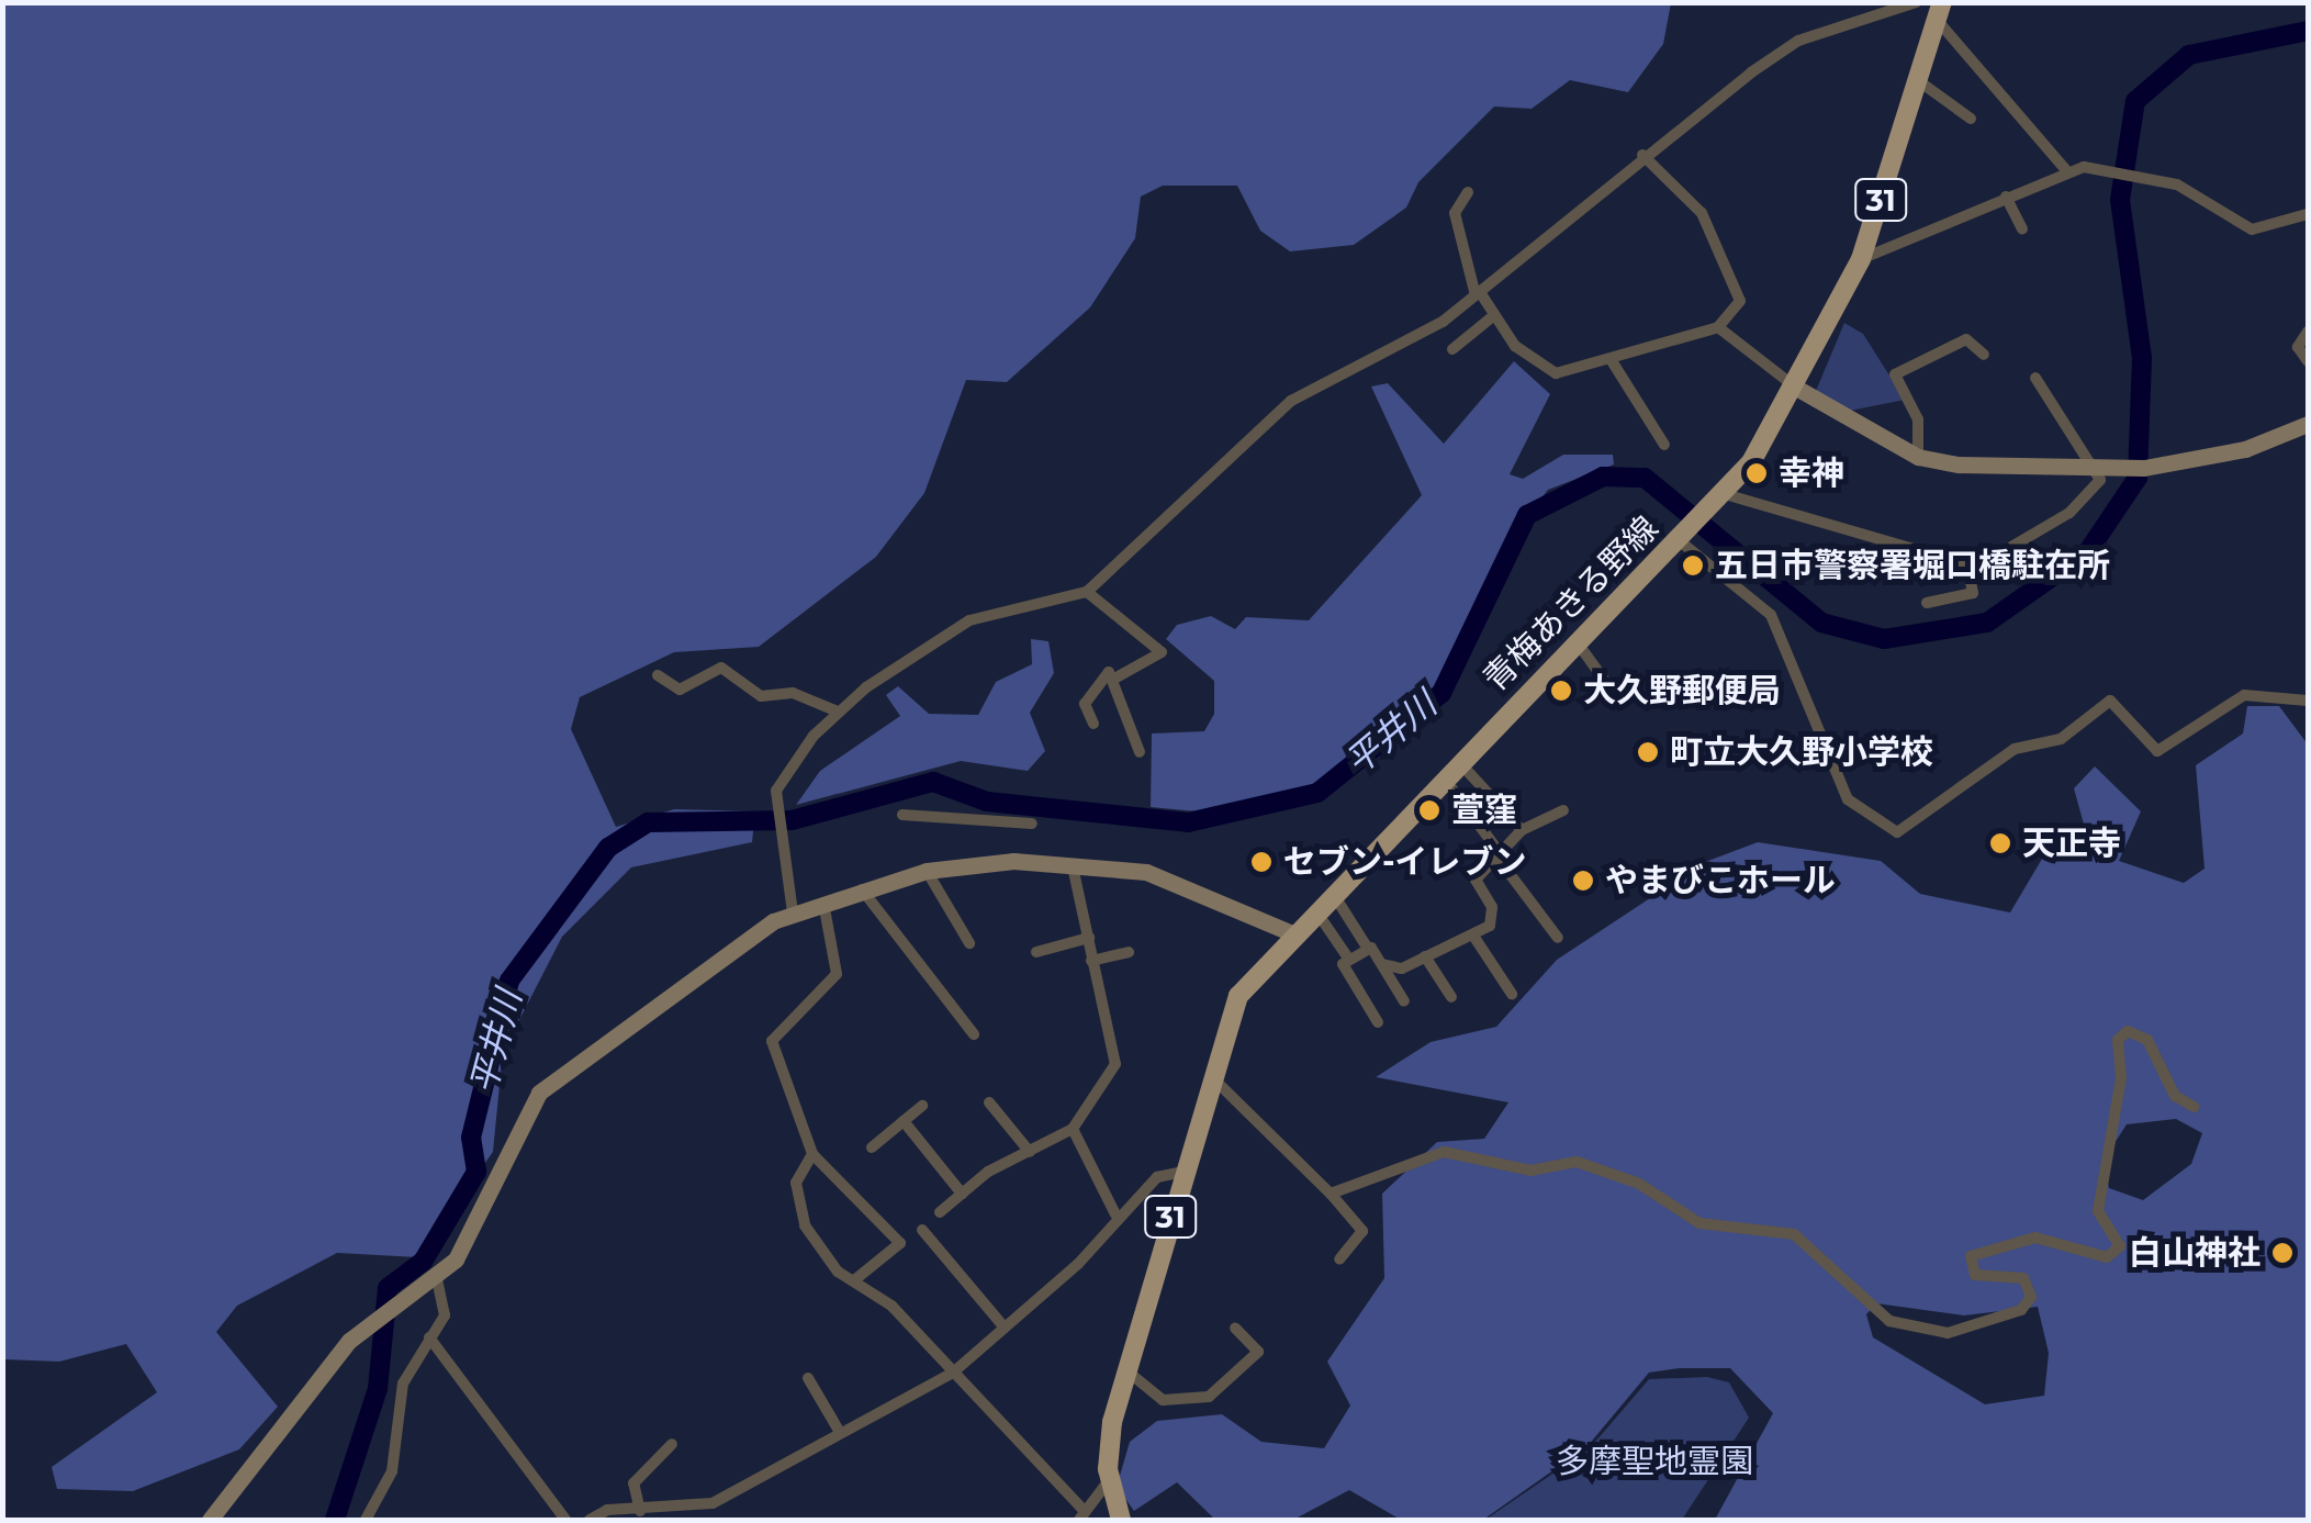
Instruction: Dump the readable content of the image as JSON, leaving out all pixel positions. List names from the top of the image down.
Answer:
{
  "streets": {
    "main road": ["31", "青梅あきる野線"]
  },
  "water": ["平井川"],
  "parks": ["多摩聖地霊園"],
  "places": [
    "幸神",
    "五日市警察署堀口橋駐在所",
    "大久野郵便局",
    "町立大久野小学校",
    "萱窪",
    "天正寺",
    "セブン-イレブン",
    "やまびこホール",
    "白山神社"
  ]
}
